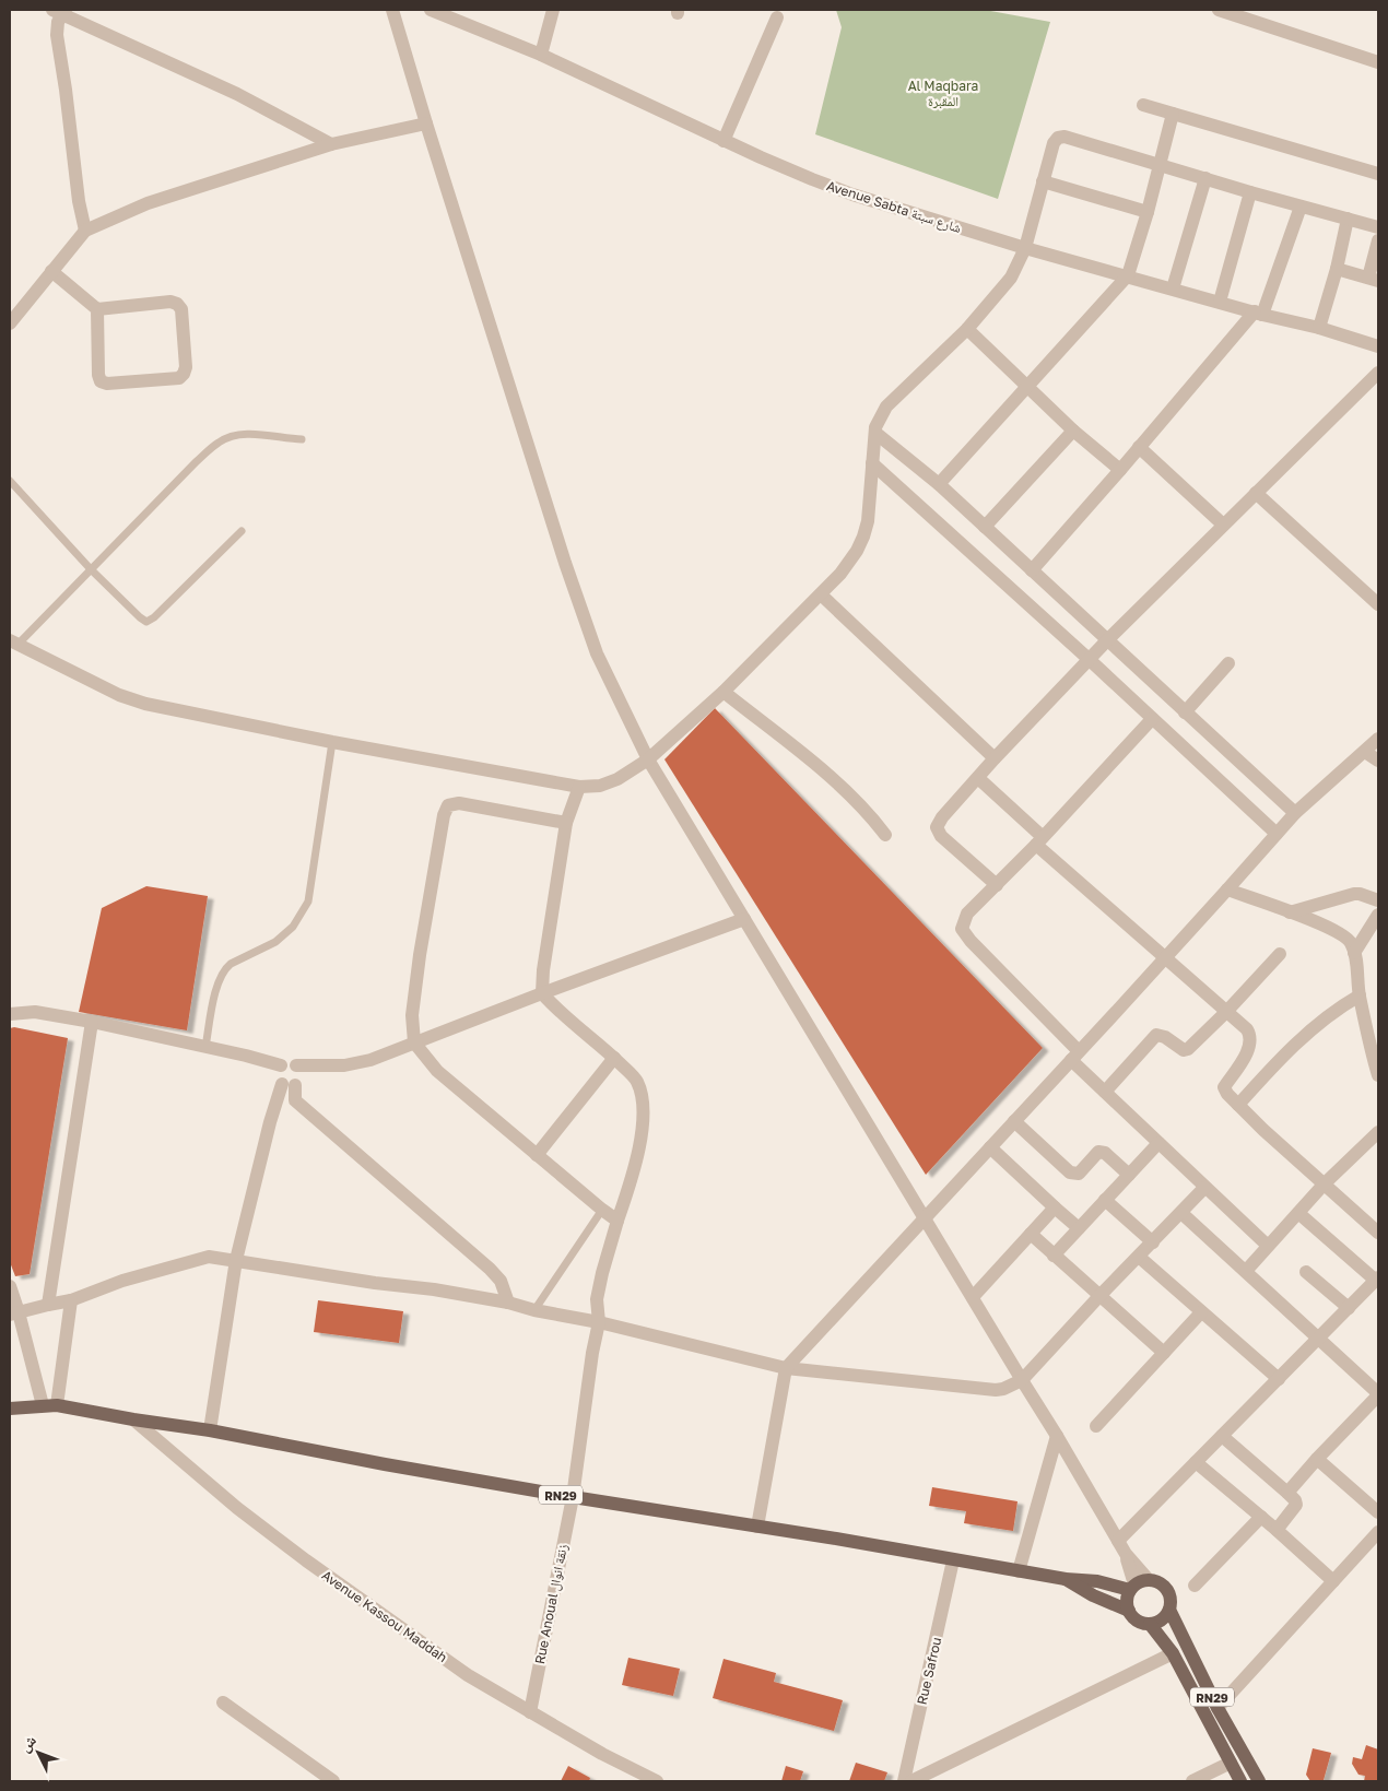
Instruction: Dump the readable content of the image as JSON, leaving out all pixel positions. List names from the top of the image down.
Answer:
{
  "streets": {
    "main road": ["RN29"],
    "street": [
      "Avenue Sabta شارع سبتة",
      "Rue Anoual زنقة انوال",
      "Avenue Kassou Maddah",
      "Rue Safrou"
    ]
  },
  "crossings": [
    ["RN29", "Rue Anoual زنقة انوال"],
    ["RN29", "Avenue Kassou Maddah"],
    ["RN29", "Rue Safrou"],
    ["Rue Anoual زنقة انوال", "Avenue Kassou Maddah"]
  ],
  "parks": ["Al Maqbara المقبرة"],
  "north": "top left"
}
